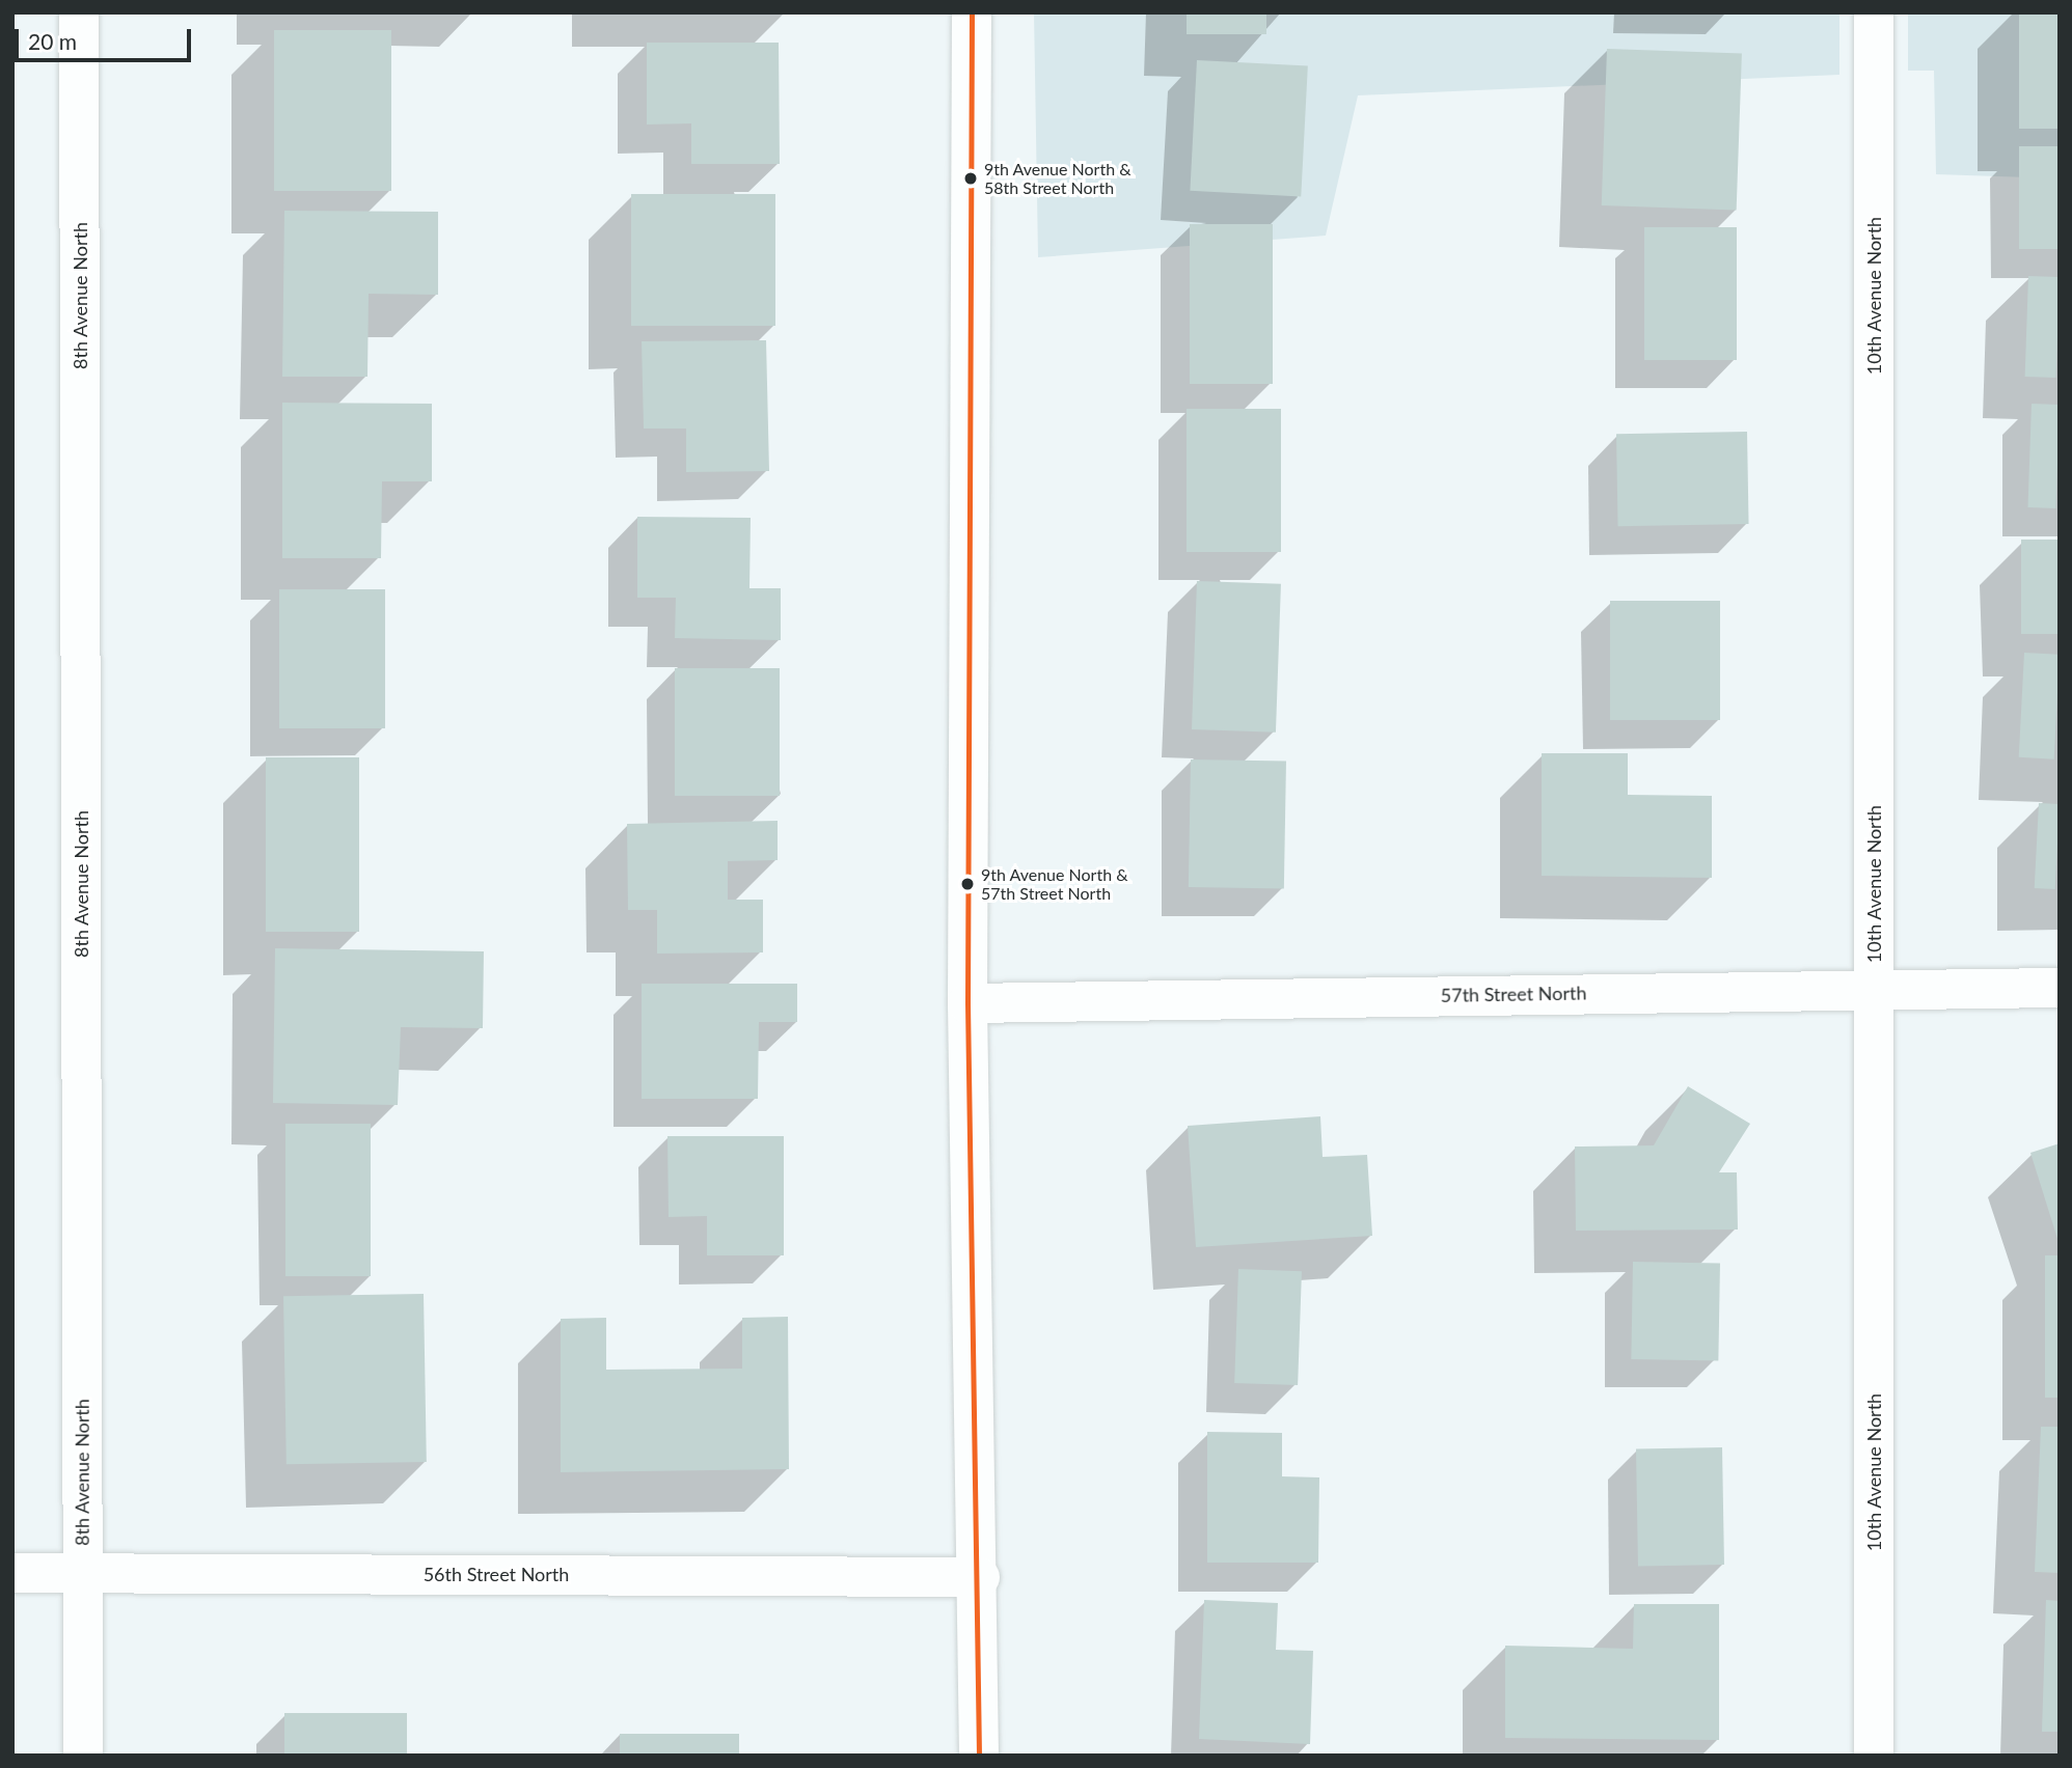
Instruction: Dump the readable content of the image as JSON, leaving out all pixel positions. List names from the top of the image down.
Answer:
{
  "streets": {
    "street": [
      "8th Avenue North",
      "10th Avenue North",
      "57th Street North",
      "56th Street North"
    ]
  },
  "crossings": [
    ["8th Avenue North", "56th Street North"],
    ["10th Avenue North", "57th Street North"]
  ],
  "places": ["9th Avenue North & 58th Street North", "9th Avenue North & 57th Street North"],
  "scale_bar": "20 m"
}
